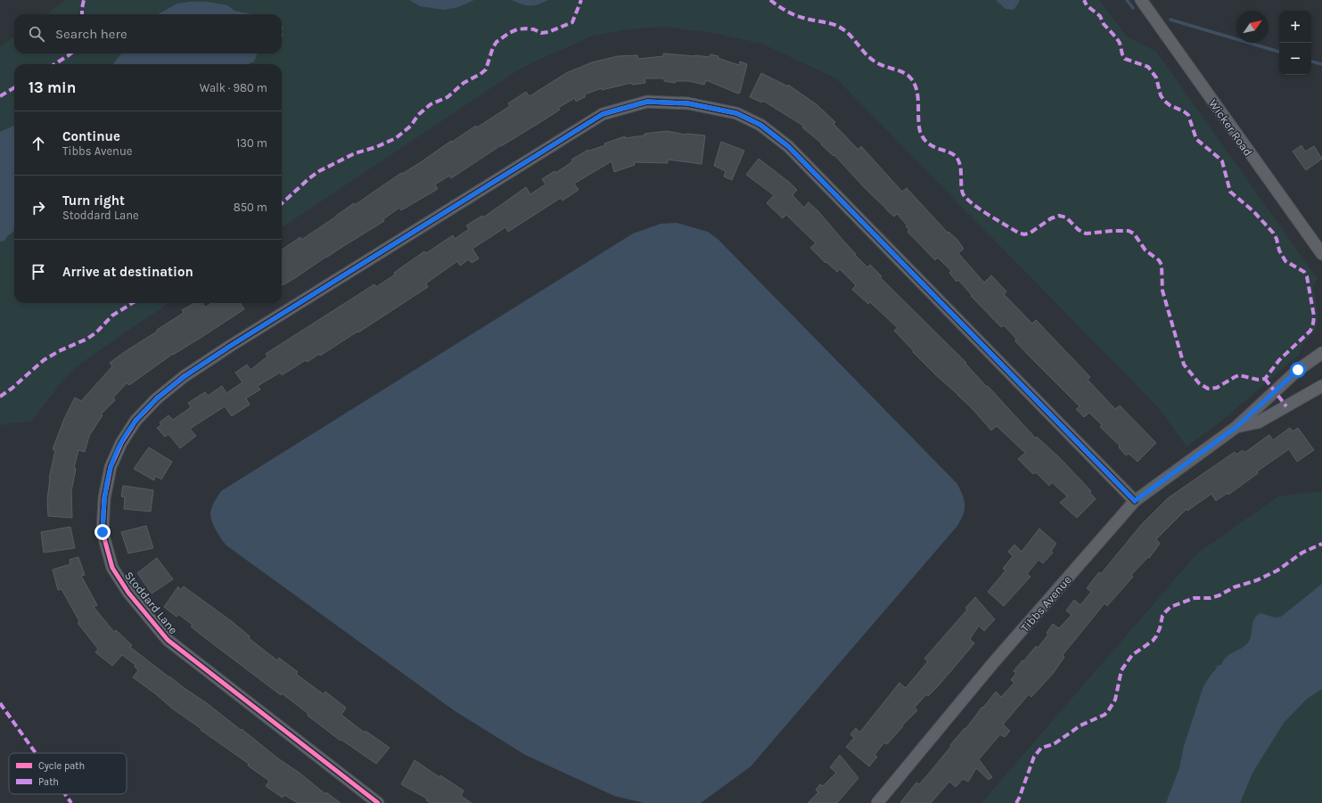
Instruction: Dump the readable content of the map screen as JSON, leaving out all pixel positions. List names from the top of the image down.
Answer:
{
  "streets": {
    "street": ["Wicker Road", "Stoddard Lane", "Tibbs Avenue"]
  },
  "crossings": [
    ["Stoddard Lane", "Tibbs Avenue"]
  ],
  "legend": ["Cycle path", "Path"],
  "north": "top right",
  "page": {
    "map_buttons": ["+", "−"],
    "search": "Search here",
    "heading": ["13 min", "Walk · 980 m"],
    "list": [
      ["Continue", "Tibbs Avenue", "130 m"],
      ["Turn right", "Stoddard Lane", "850 m"],
      "Arrive at destination"
    ]
  }
}
